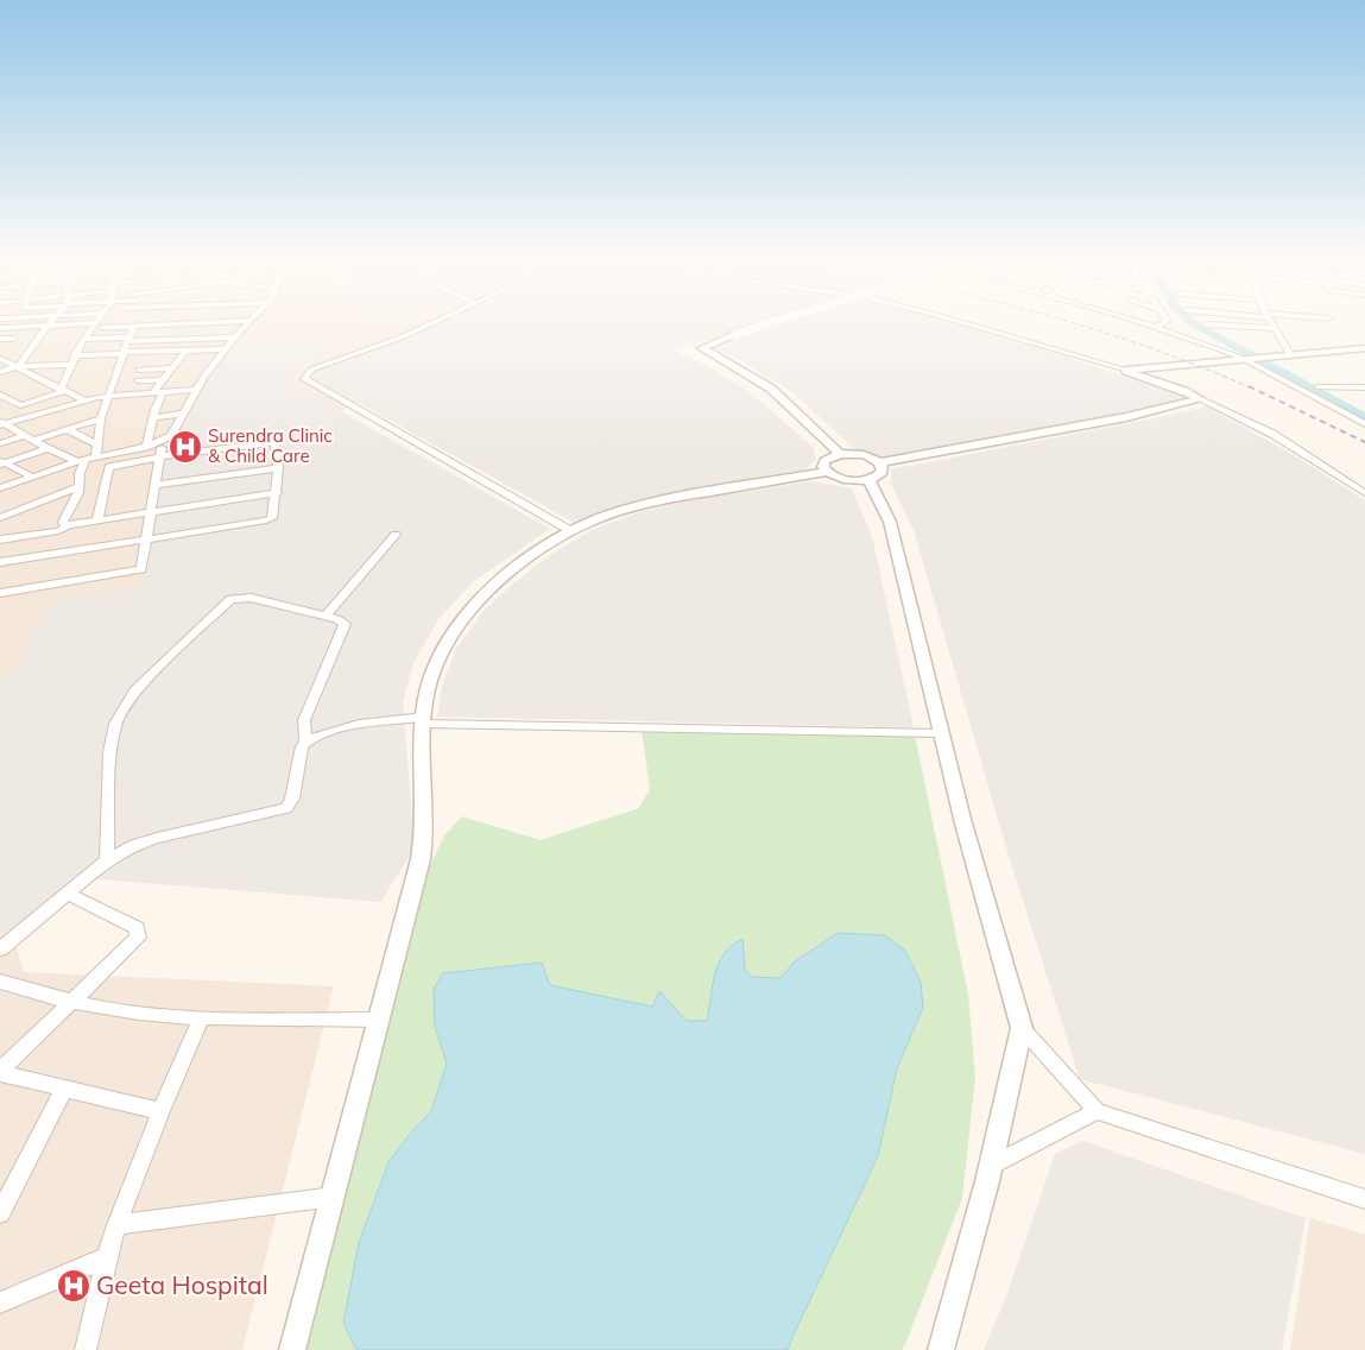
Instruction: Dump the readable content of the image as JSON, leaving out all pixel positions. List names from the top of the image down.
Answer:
{
  "places": {
    "hospital": ["Surendra Clinic & Child Care", "Geeta Hospital"]
  }
}
